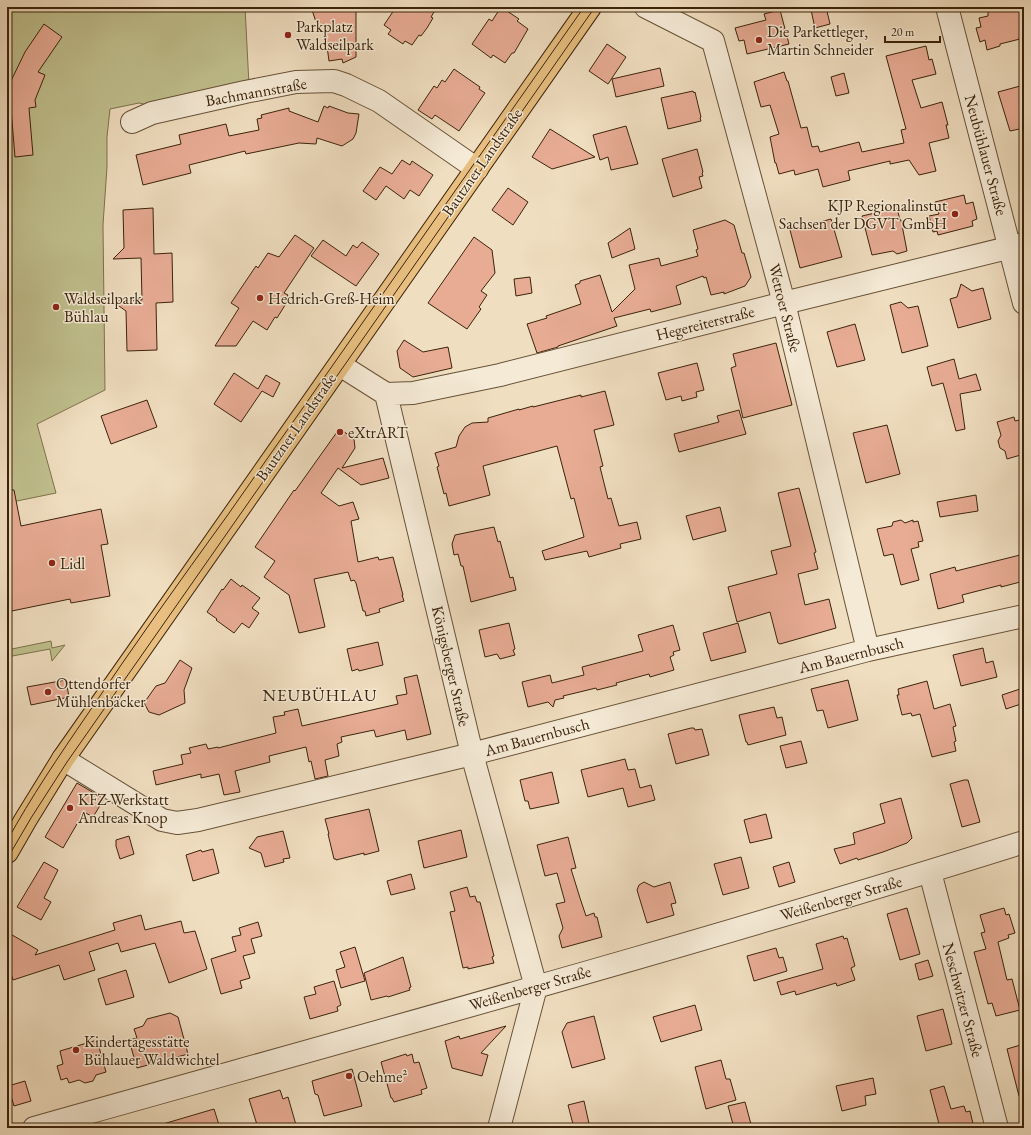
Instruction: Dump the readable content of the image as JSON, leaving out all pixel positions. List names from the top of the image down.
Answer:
{
  "streets": {
    "main road": ["Bautzner Landstraße"],
    "street": [
      "Bachmannstraße",
      "Neubühlauer Straße",
      "Wetroer Straße",
      "Hegereiterstraße",
      "Am Bauernbusch",
      "Königsberger Straße",
      "Weißenberger Straße",
      "Neschwitzer Straße"
    ]
  },
  "crossings": [
    ["Bachmannstraße", "Bautzner Landstraße"],
    ["Neubühlauer Straße", "Hegereiterstraße"],
    ["Bautzner Landstraße", "Am Bauernbusch"],
    ["Wetroer Straße", "Hegereiterstraße"],
    ["Wetroer Straße", "Am Bauernbusch"],
    ["Hegereiterstraße", "Königsberger Straße"],
    ["Am Bauernbusch", "Königsberger Straße"],
    ["Königsberger Straße", "Weißenberger Straße"],
    ["Weißenberger Straße", "Neschwitzer Straße"]
  ],
  "districts": ["NEUBÜHLAU"],
  "places": [
    "Parkplatz Waldseilpark",
    "Die Parkettleger, Martin Schneider",
    "KJP Regionalinstut Sachsen der DGVT GmbH",
    "Hedrich-Greß-Heim",
    "Waldseilpark Bühlau",
    "eXtrART",
    "Lidl",
    "Ottendorfer Mühlenbäcker",
    "KFZ-Werkstatt Andreas Knop",
    "Kindertagesstätte Bühlauer Waldwichtel",
    "Oehme²"
  ],
  "scale_bar": "20 m"
}
